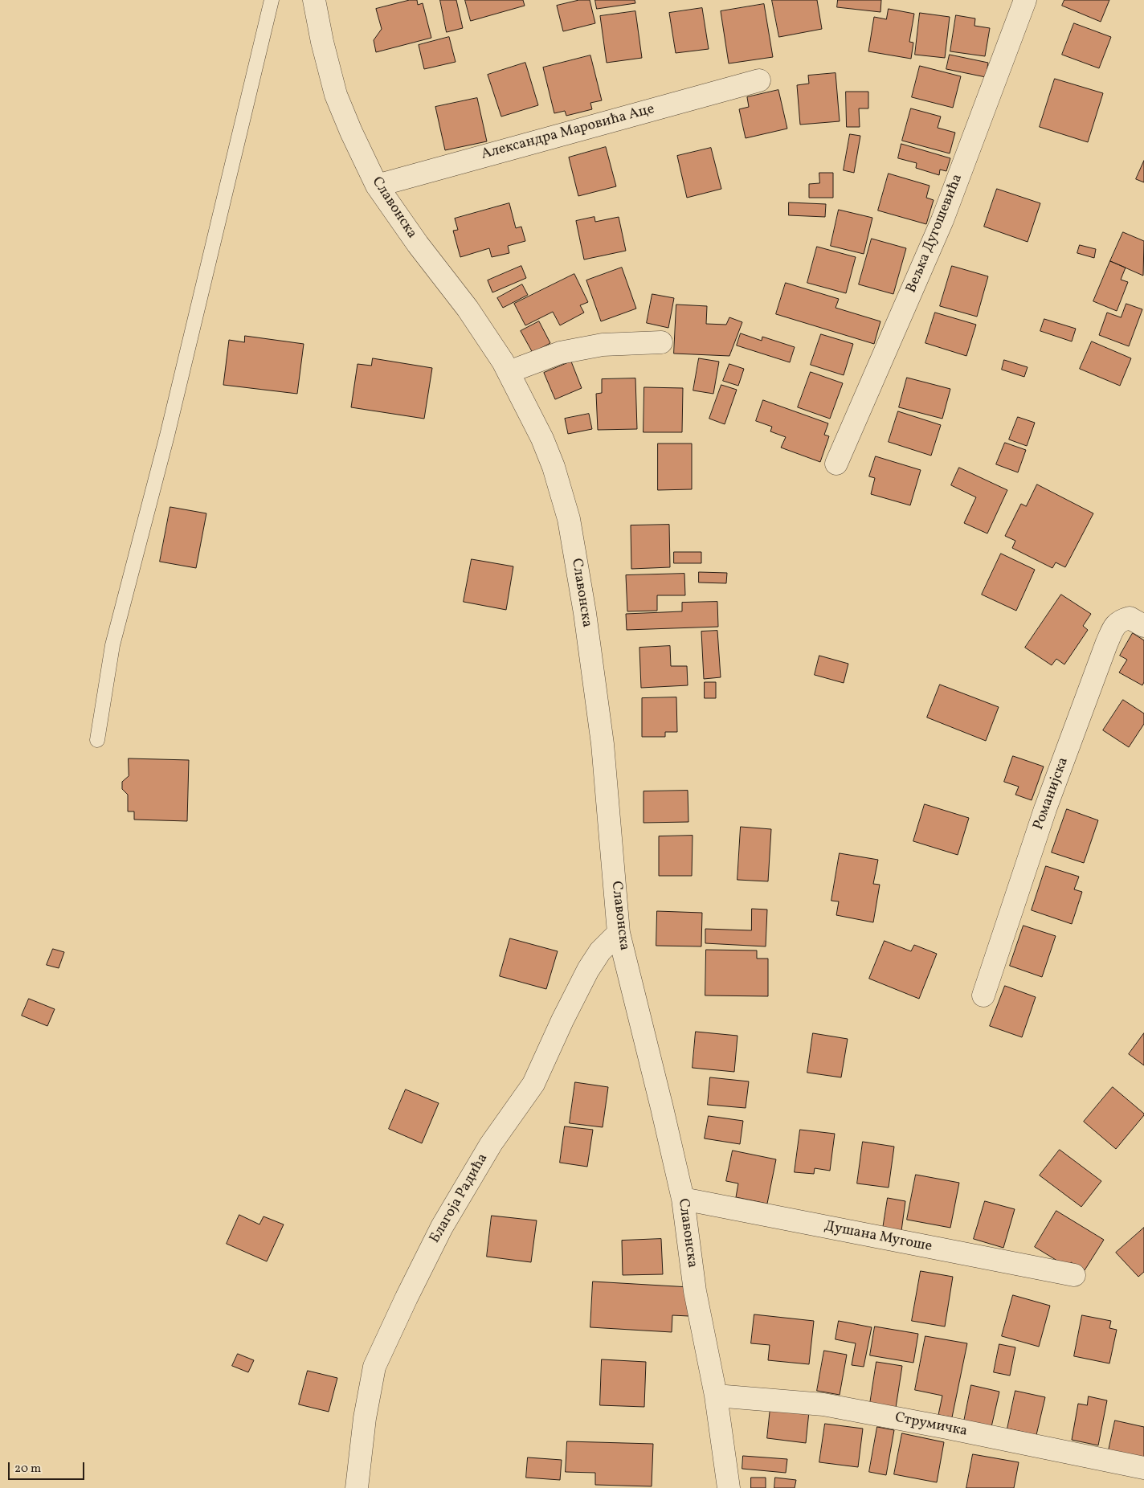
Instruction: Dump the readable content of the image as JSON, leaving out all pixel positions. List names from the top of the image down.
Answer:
{
  "streets": {
    "street": [
      "Александра Маровића Аце",
      "Славонска",
      "Вељка Дугошевића",
      "Романијска",
      "Благоја Радића",
      "Душана Мугоше",
      "Струмичка"
    ]
  },
  "crossings": [
    ["Александра Маровића Аце", "Славонска"],
    ["Славонска", "Благоја Радића"],
    ["Славонска", "Душана Мугоше"],
    ["Славонска", "Струмичка"]
  ],
  "scale_bar": "20 m"
}
